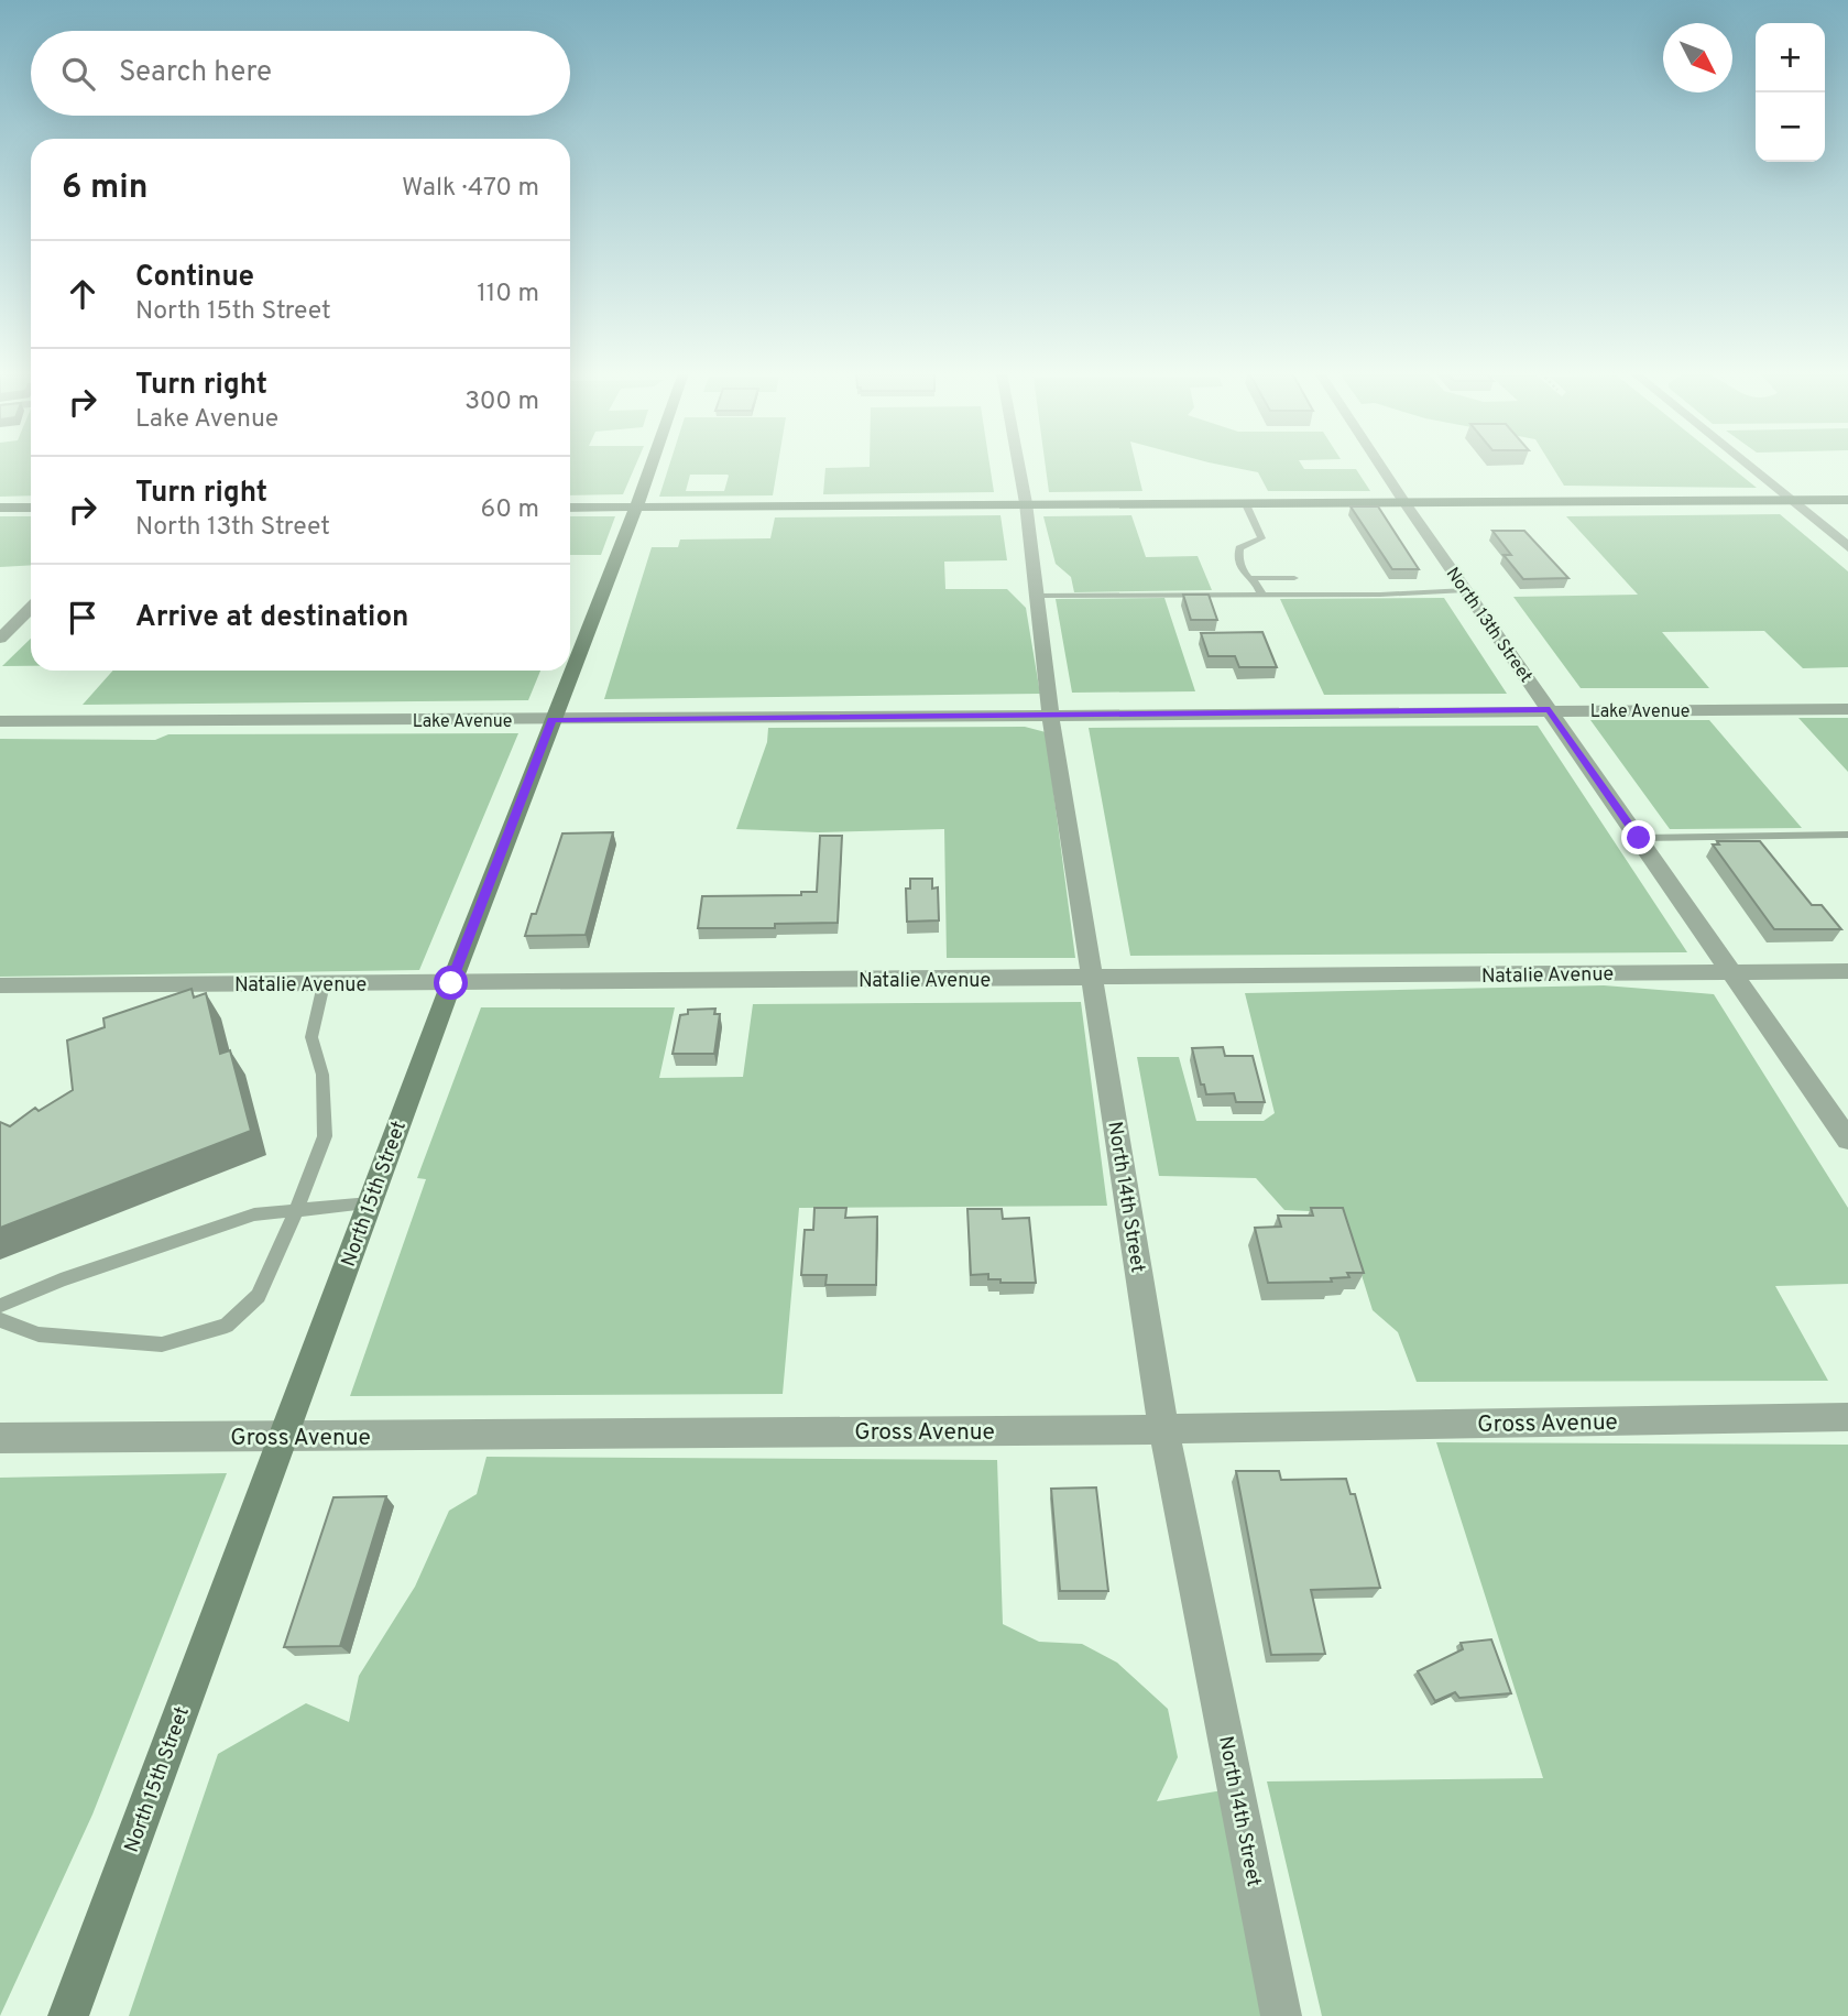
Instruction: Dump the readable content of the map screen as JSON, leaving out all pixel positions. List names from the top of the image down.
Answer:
{
  "streets": {
    "street": [
      "North 13th Street",
      "Lake Avenue",
      "Natalie Avenue",
      "North 15th Street",
      "North 14th Street",
      "Gross Avenue"
    ]
  },
  "crossings": [
    ["North 13th Street", "Lake Avenue"],
    ["North 13th Street", "Natalie Avenue"],
    ["Lake Avenue", "North 15th Street"],
    ["Lake Avenue", "North 14th Street"],
    ["Natalie Avenue", "North 15th Street"],
    ["Natalie Avenue", "North 14th Street"],
    ["North 15th Street", "Gross Avenue"],
    ["North 14th Street", "Gross Avenue"]
  ],
  "north": "bottom right",
  "page": {
    "map_buttons": ["+", "−"],
    "search": "Search here",
    "heading": ["6 min", "Walk · 470 m"],
    "list": [
      ["Continue", "North 15th Street", "110 m"],
      ["Turn right", "Lake Avenue", "300 m"],
      ["Turn right", "North 13th Street", "60 m"],
      "Arrive at destination"
    ]
  }
}
